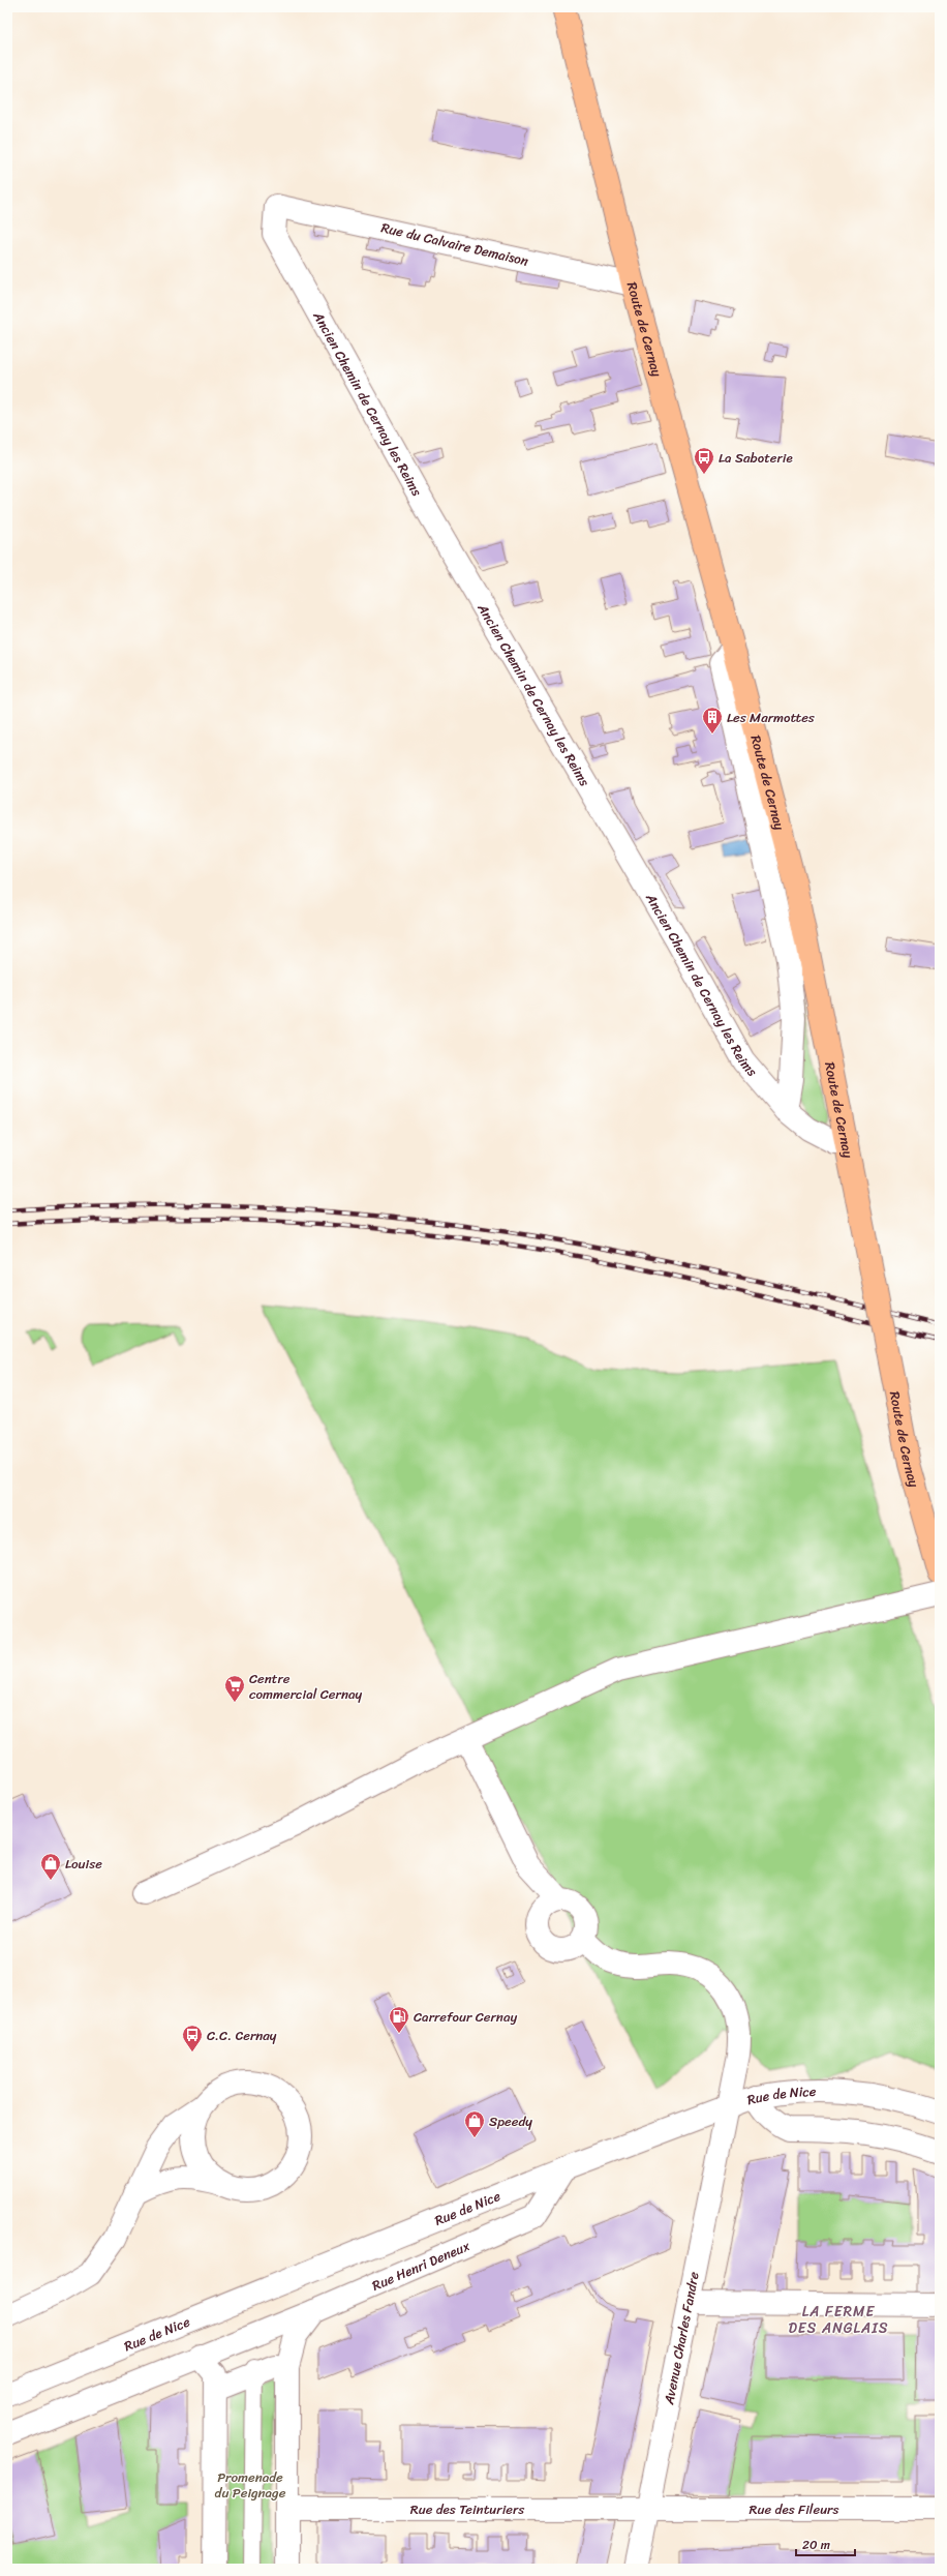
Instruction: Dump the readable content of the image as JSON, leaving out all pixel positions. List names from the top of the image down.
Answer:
{
  "streets": {
    "main road": ["Route de Cernay"],
    "street": [
      "Rue du Calvaire Demaison",
      "Ancien Chemin de Cernay les Reims",
      "Rue de Nice",
      "Rue Henri Deneux",
      "Avenue Charles Fandre",
      "Rue des Teinturiers",
      "Rue des Fileurs"
    ]
  },
  "crossings": [
    ["Rue du Calvaire Demaison", "Route de Cernay"],
    ["Rue du Calvaire Demaison", "Ancien Chemin de Cernay les Reims"],
    ["Route de Cernay", "Ancien Chemin de Cernay les Reims"],
    ["Rue de Nice", "Rue Henri Deneux"],
    ["Rue de Nice", "Avenue Charles Fandre"],
    ["Avenue Charles Fandre", "Rue des Teinturiers"],
    ["Avenue Charles Fandre", "Rue des Fileurs"],
    ["Rue des Teinturiers", "Rue des Fileurs"]
  ],
  "districts": ["LA FERME DES ANGLAIS"],
  "parks": ["Promenade du Peignage"],
  "places": {
    "bus stop": ["La Saboterie", "C.C. Cernay"],
    "building": ["Les Marmottes"],
    "supermarket": ["Centre commercial Cernay"],
    "shop": ["Louise", "Speedy"],
    "fuel station": ["Carrefour Cernay"]
  },
  "scale_bar": "20 m"
}
